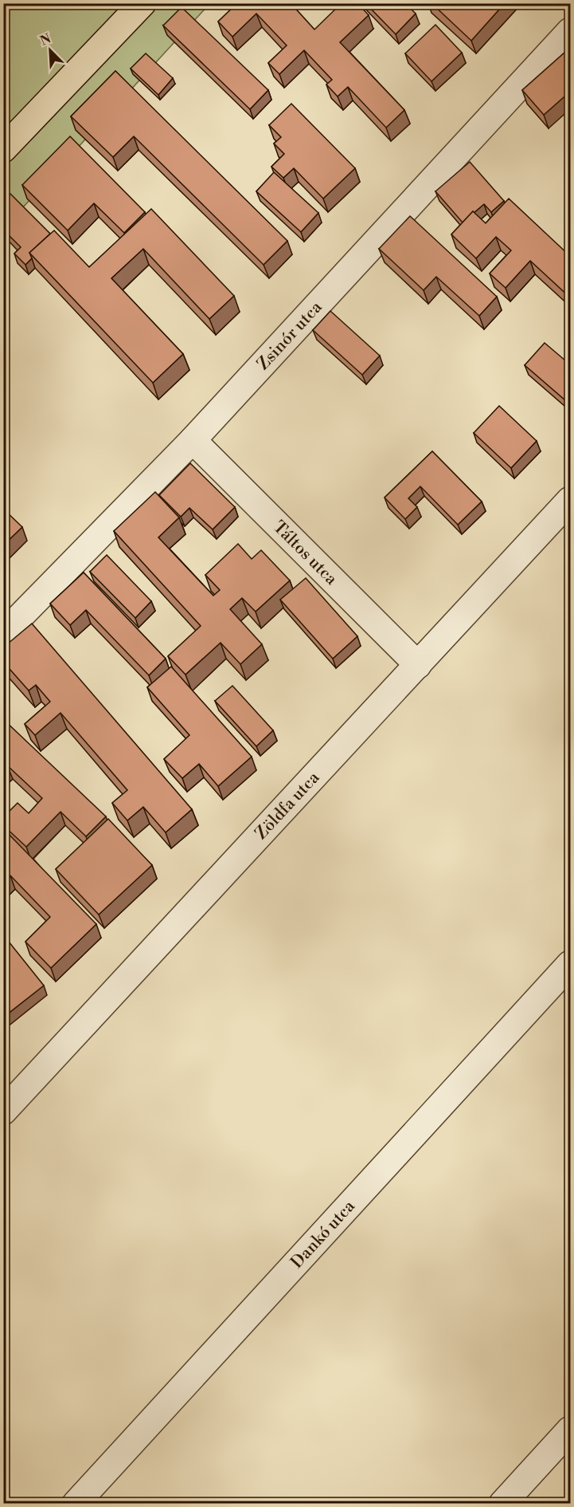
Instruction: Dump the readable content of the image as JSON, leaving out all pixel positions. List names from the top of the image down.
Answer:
{
  "streets": {
    "street": [
      "Zsinór utca",
      "Táltos utca",
      "Zöldfa utca",
      "Dankó utca"
    ]
  },
  "crossings": [
    ["Zsinór utca", "Táltos utca"],
    ["Táltos utca", "Zöldfa utca"]
  ],
  "north": "top left"
}
